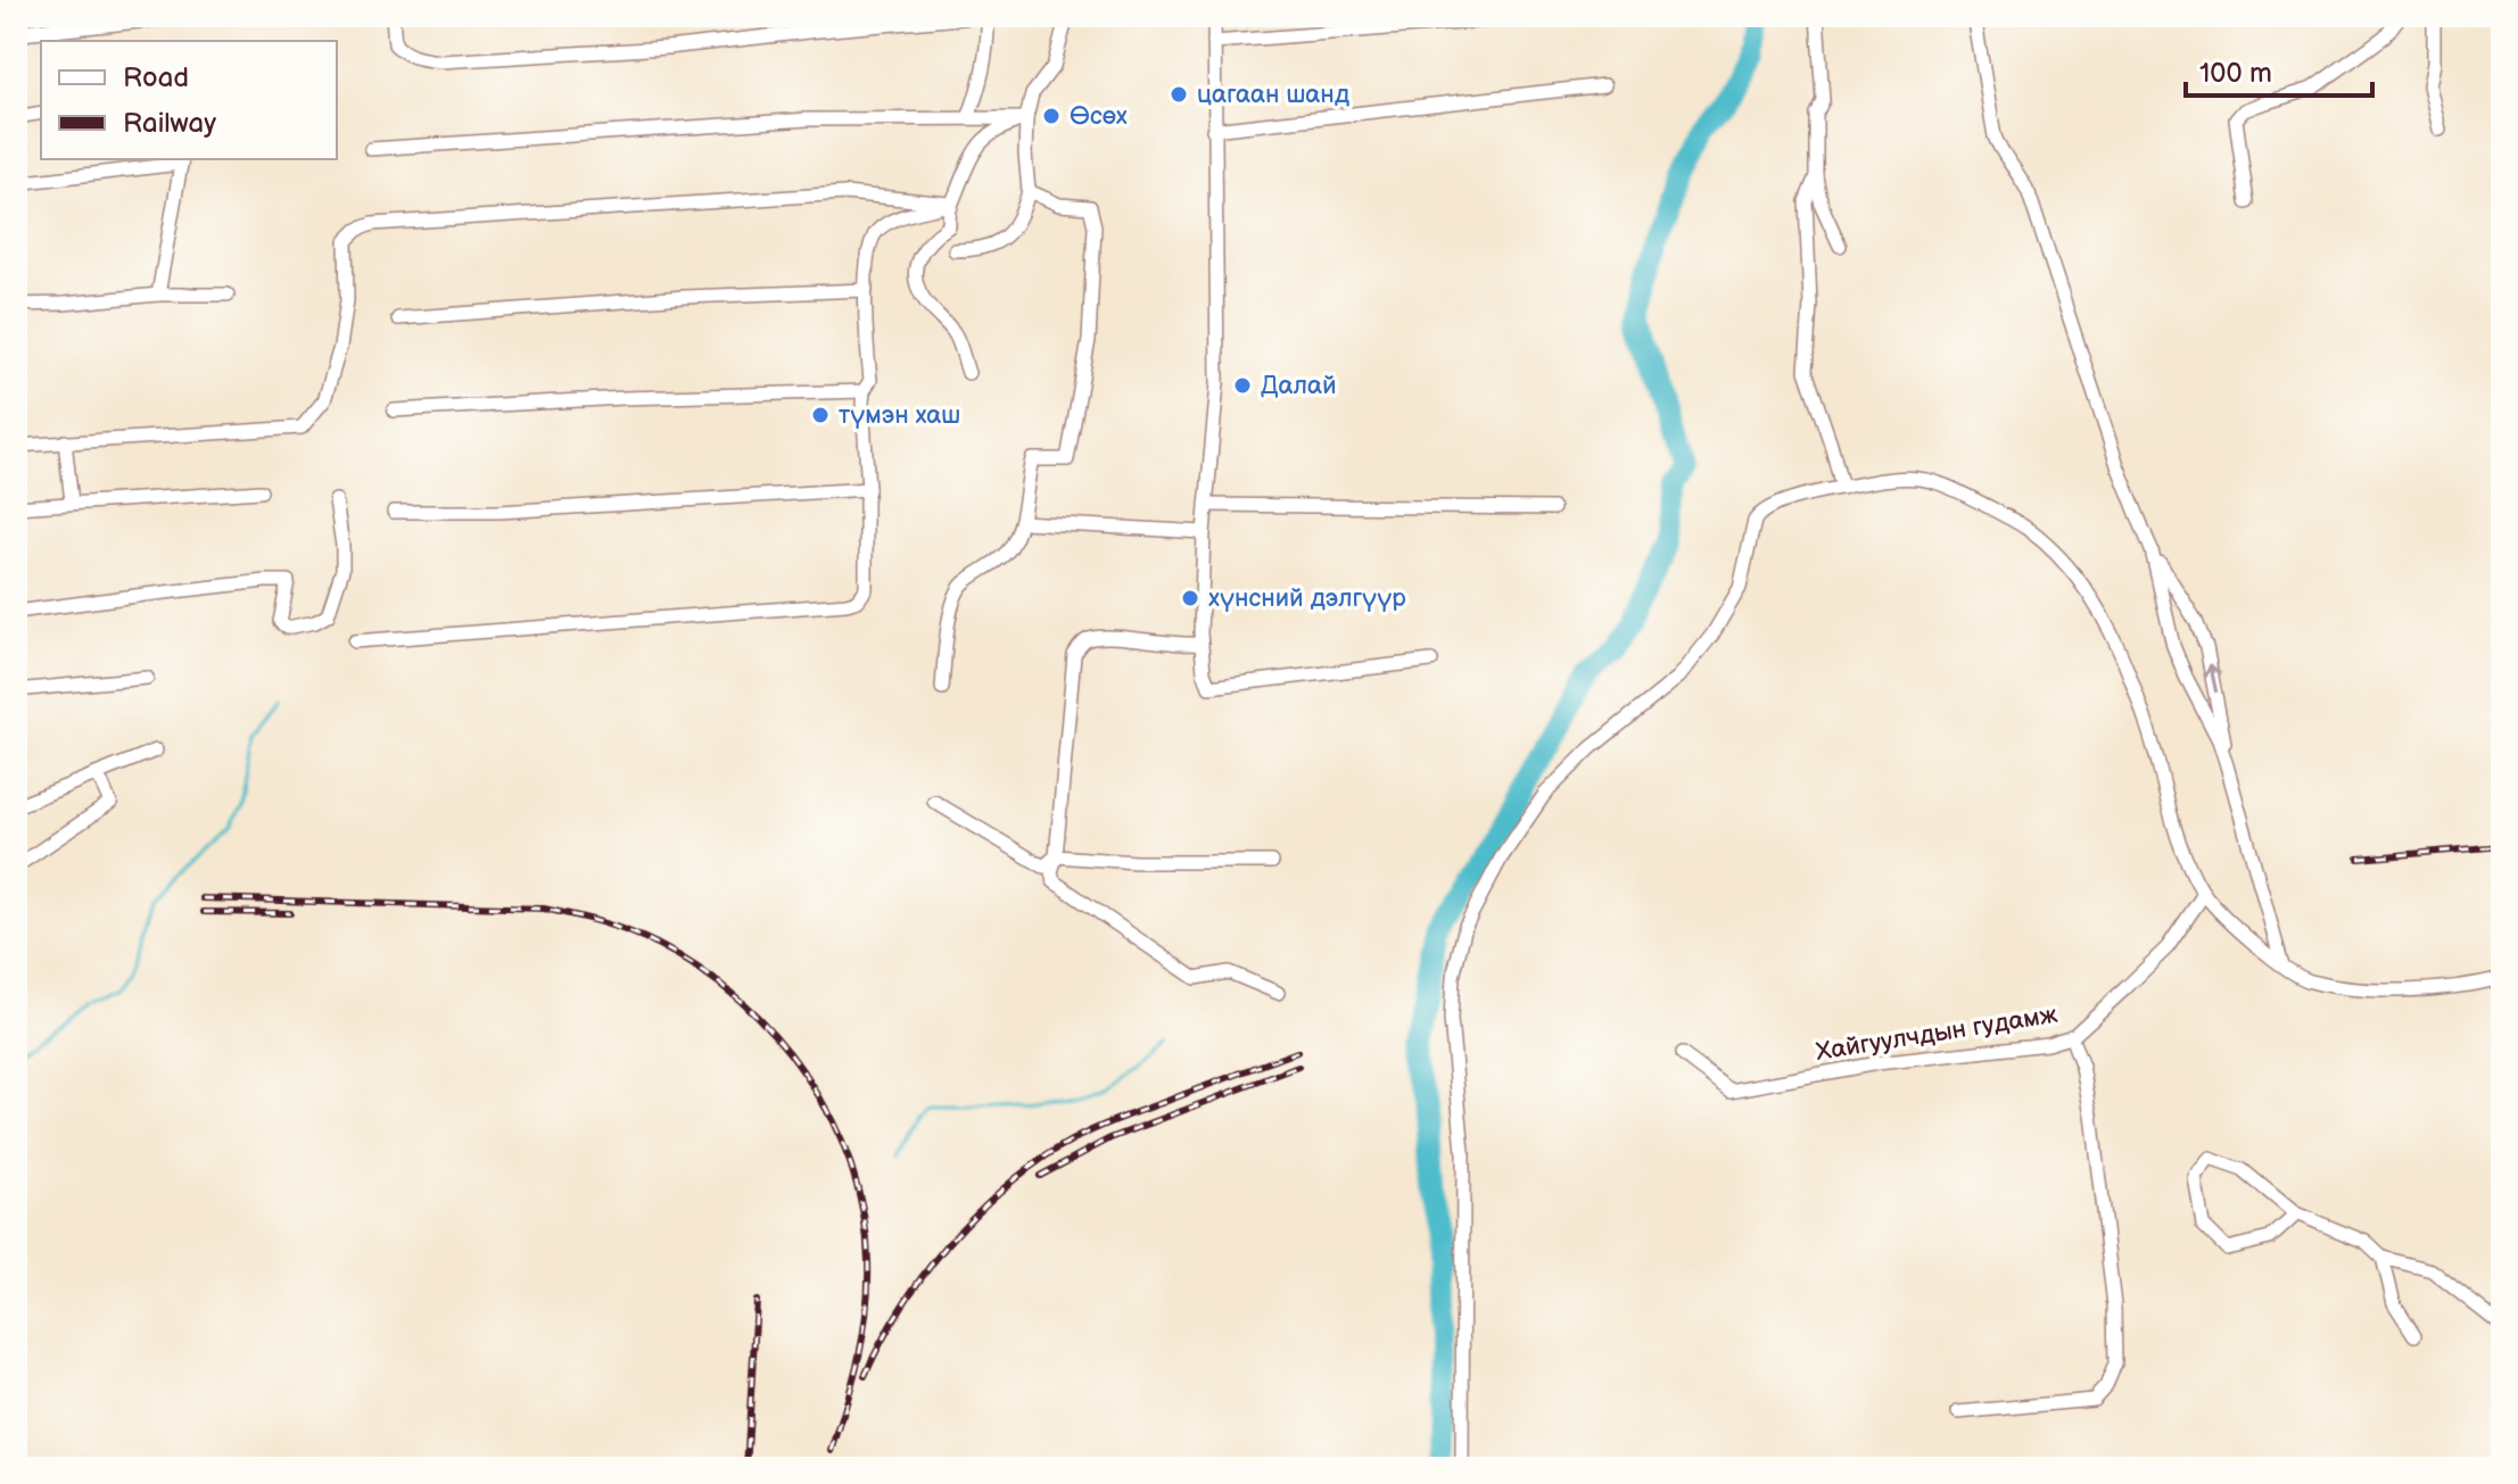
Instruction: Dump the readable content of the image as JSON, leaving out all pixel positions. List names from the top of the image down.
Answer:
{
  "streets": {
    "street": ["Хайгуулчдын гудамж"]
  },
  "places": [
    "цагаан шанд",
    "Өсөх",
    "Далай",
    "түмэн хаш",
    "хүнсний дэлгүүр"
  ],
  "legend": ["Road", "Railway"],
  "scale_bar": "100 m"
}
